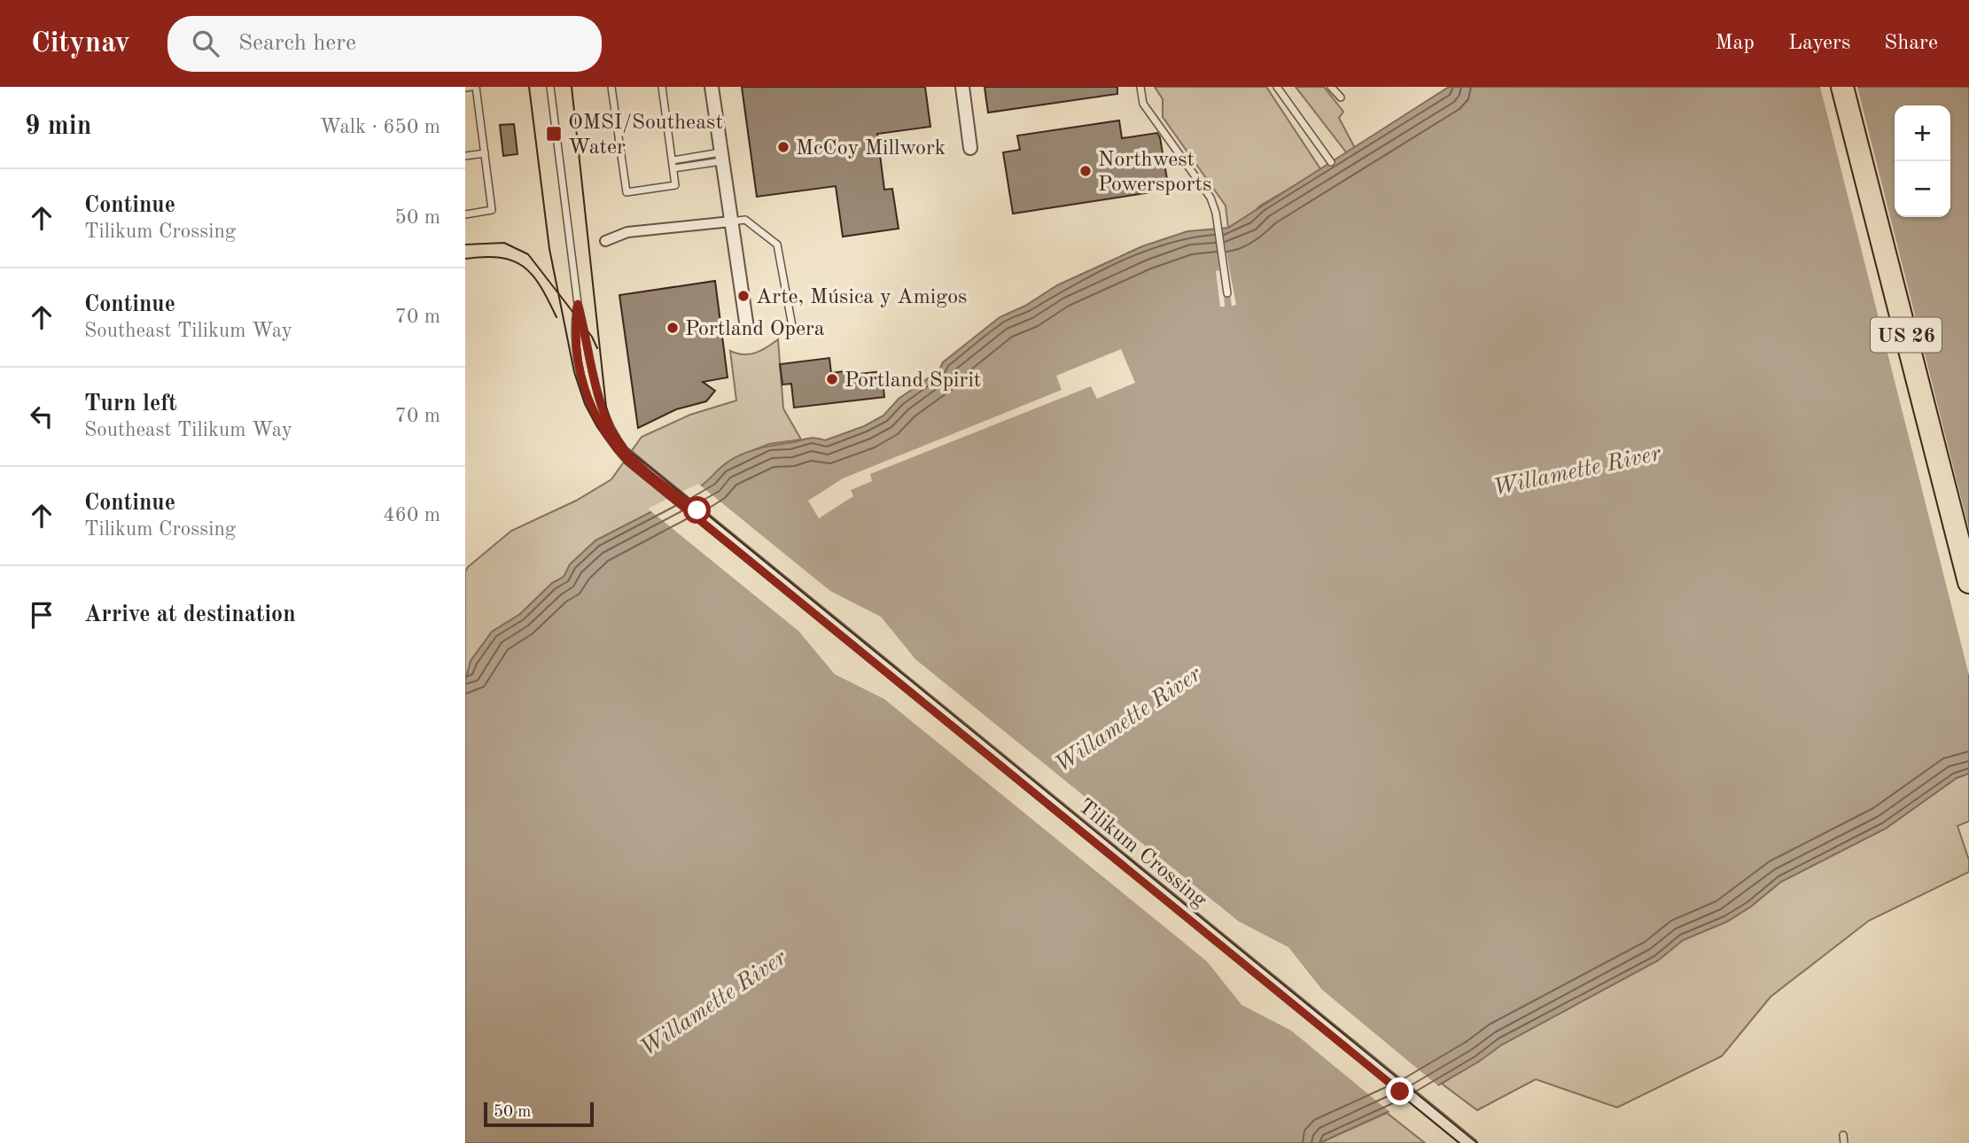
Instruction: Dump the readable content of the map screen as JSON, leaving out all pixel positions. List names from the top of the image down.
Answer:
{
  "streets": {
    "highway": ["US 26"],
    "lane": ["Tilikum Crossing"]
  },
  "water": ["Willamette River"],
  "places": {
    "transit": ["OMSI/Southeast Water"],
    "other": [
      "McCoy Millwork",
      "Northwest Powersports",
      "Arte, Música y Amigos",
      "Portland Opera",
      "Portland Spirit"
    ]
  },
  "scale_bar": "50 m",
  "page": {
    "header": "Citynav",
    "search": "Search here",
    "nav": ["Map", "Layers", "Share"],
    "heading": ["9 min", "Walk · 650 m"],
    "map_buttons": ["+", "−"],
    "list": [
      ["Continue", "Tilikum Crossing", "50 m"],
      ["Continue", "Southeast Tilikum Way", "70 m"],
      ["Turn left", "Southeast Tilikum Way", "70 m"],
      ["Continue", "Tilikum Crossing", "460 m"],
      "Arrive at destination"
    ],
    "scale": "50 m"
  }
}
